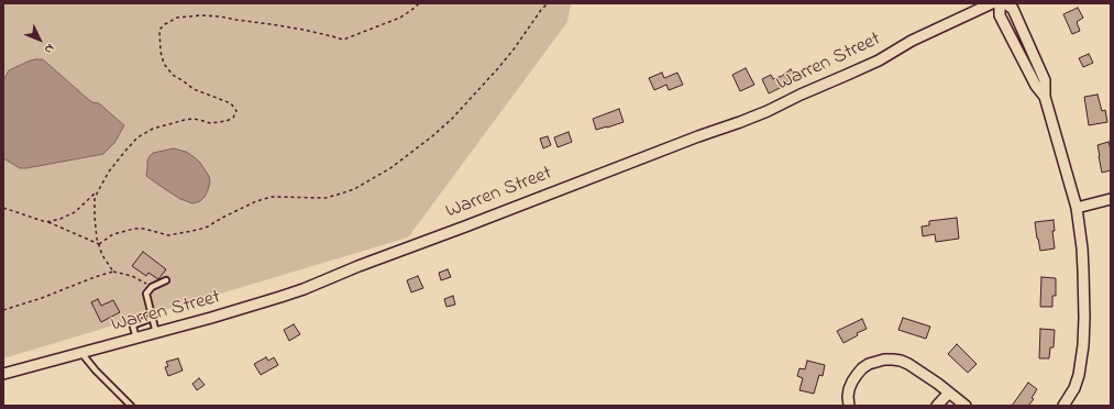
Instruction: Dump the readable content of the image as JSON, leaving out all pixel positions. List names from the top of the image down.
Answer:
{
  "streets": {
    "street": ["Warren Street"]
  },
  "north": "bottom right"
}
